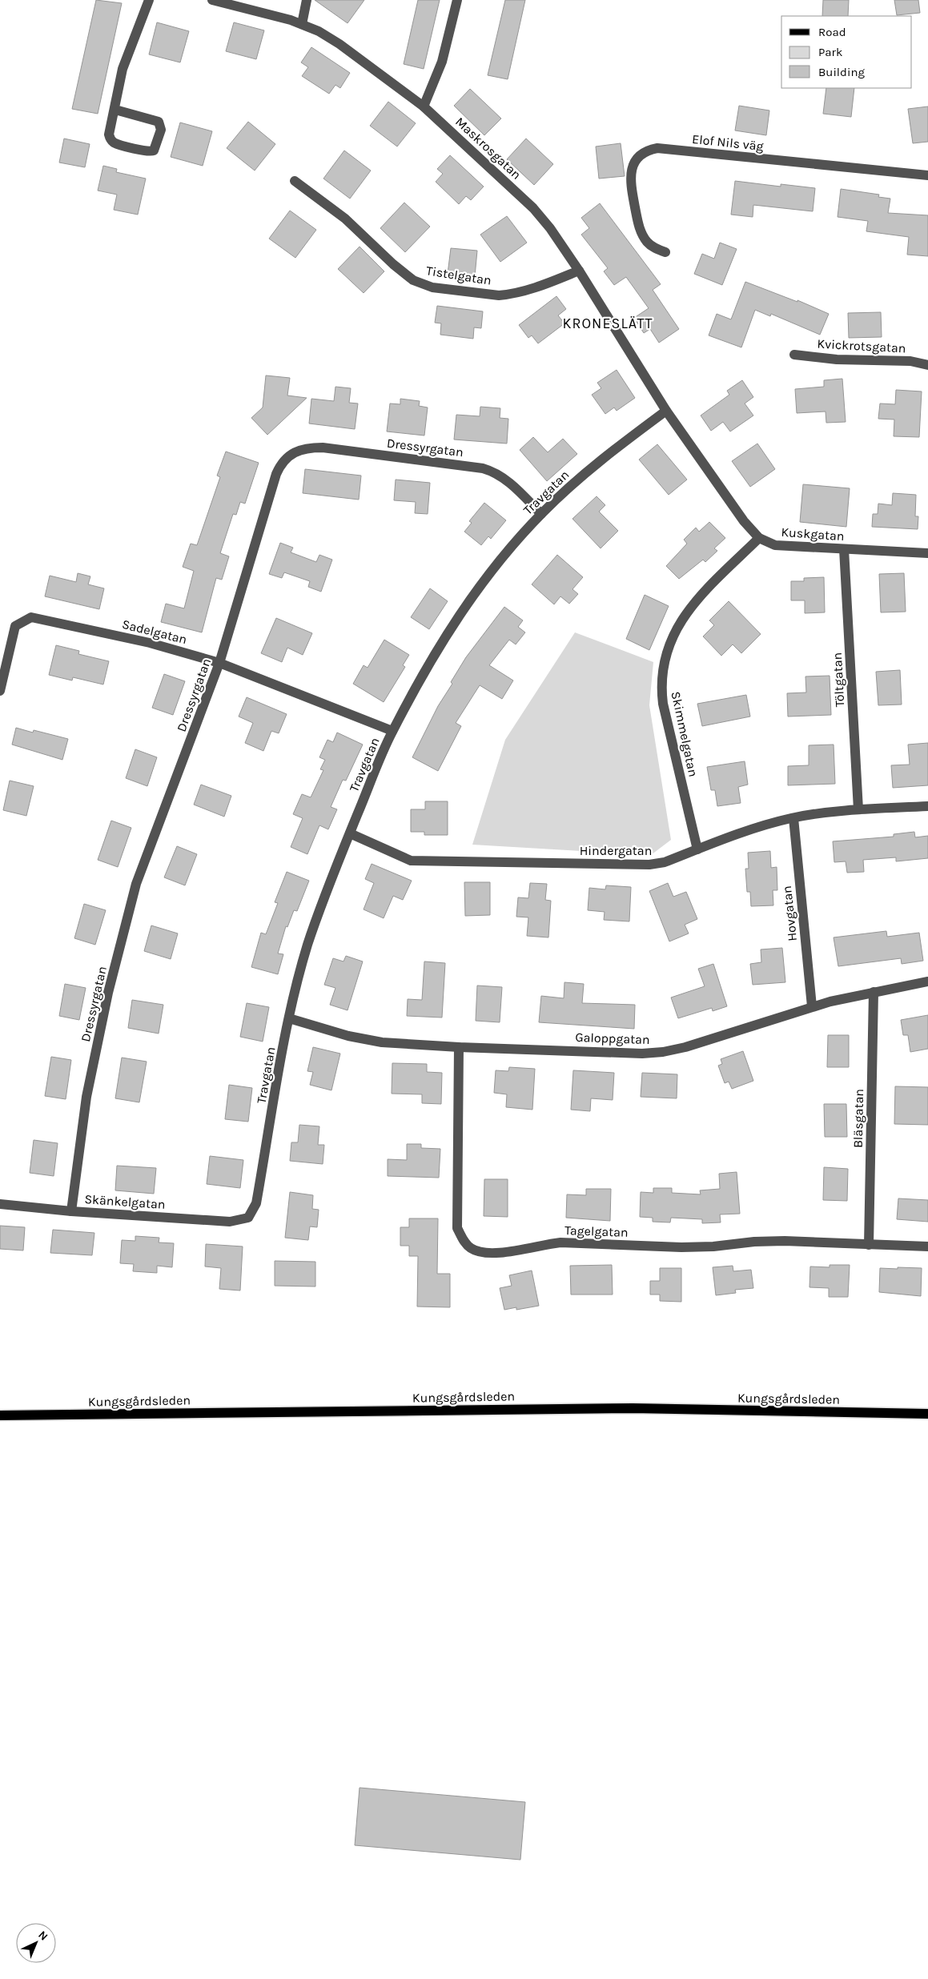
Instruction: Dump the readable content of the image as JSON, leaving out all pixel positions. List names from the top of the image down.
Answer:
{
  "streets": {
    "main road": ["Kungsgårdsleden"],
    "street": [
      "Elof Nils väg",
      "Maskrosgatan",
      "Tistelgatan",
      "Kvickrotsgatan",
      "Dressyrgatan",
      "Travgatan",
      "Kuskgatan",
      "Sadelgatan",
      "Töltgatan",
      "Skimmelgatan",
      "Hindergatan",
      "Hovgatan",
      "Galoppgatan",
      "Bläsgatan",
      "Skänkelgatan",
      "Tagelgatan"
    ]
  },
  "crossings": [
    ["Maskrosgatan", "Tistelgatan"],
    ["Maskrosgatan", "Travgatan"],
    ["Maskrosgatan", "Kuskgatan"],
    ["Dressyrgatan", "Travgatan"],
    ["Dressyrgatan", "Sadelgatan"],
    ["Dressyrgatan", "Skänkelgatan"],
    ["Travgatan", "Kuskgatan"],
    ["Travgatan", "Sadelgatan"],
    ["Travgatan", "Hindergatan"],
    ["Travgatan", "Galoppgatan"],
    ["Travgatan", "Skänkelgatan"],
    ["Kuskgatan", "Töltgatan"],
    ["Kuskgatan", "Skimmelgatan"],
    ["Töltgatan", "Hindergatan"],
    ["Skimmelgatan", "Hindergatan"],
    ["Hindergatan", "Hovgatan"],
    ["Hovgatan", "Galoppgatan"],
    ["Galoppgatan", "Bläsgatan"],
    ["Galoppgatan", "Tagelgatan"],
    ["Bläsgatan", "Tagelgatan"]
  ],
  "districts": ["KRONESLÄTT"],
  "legend": ["Road", "Park", "Building"],
  "north": "top right"
}
